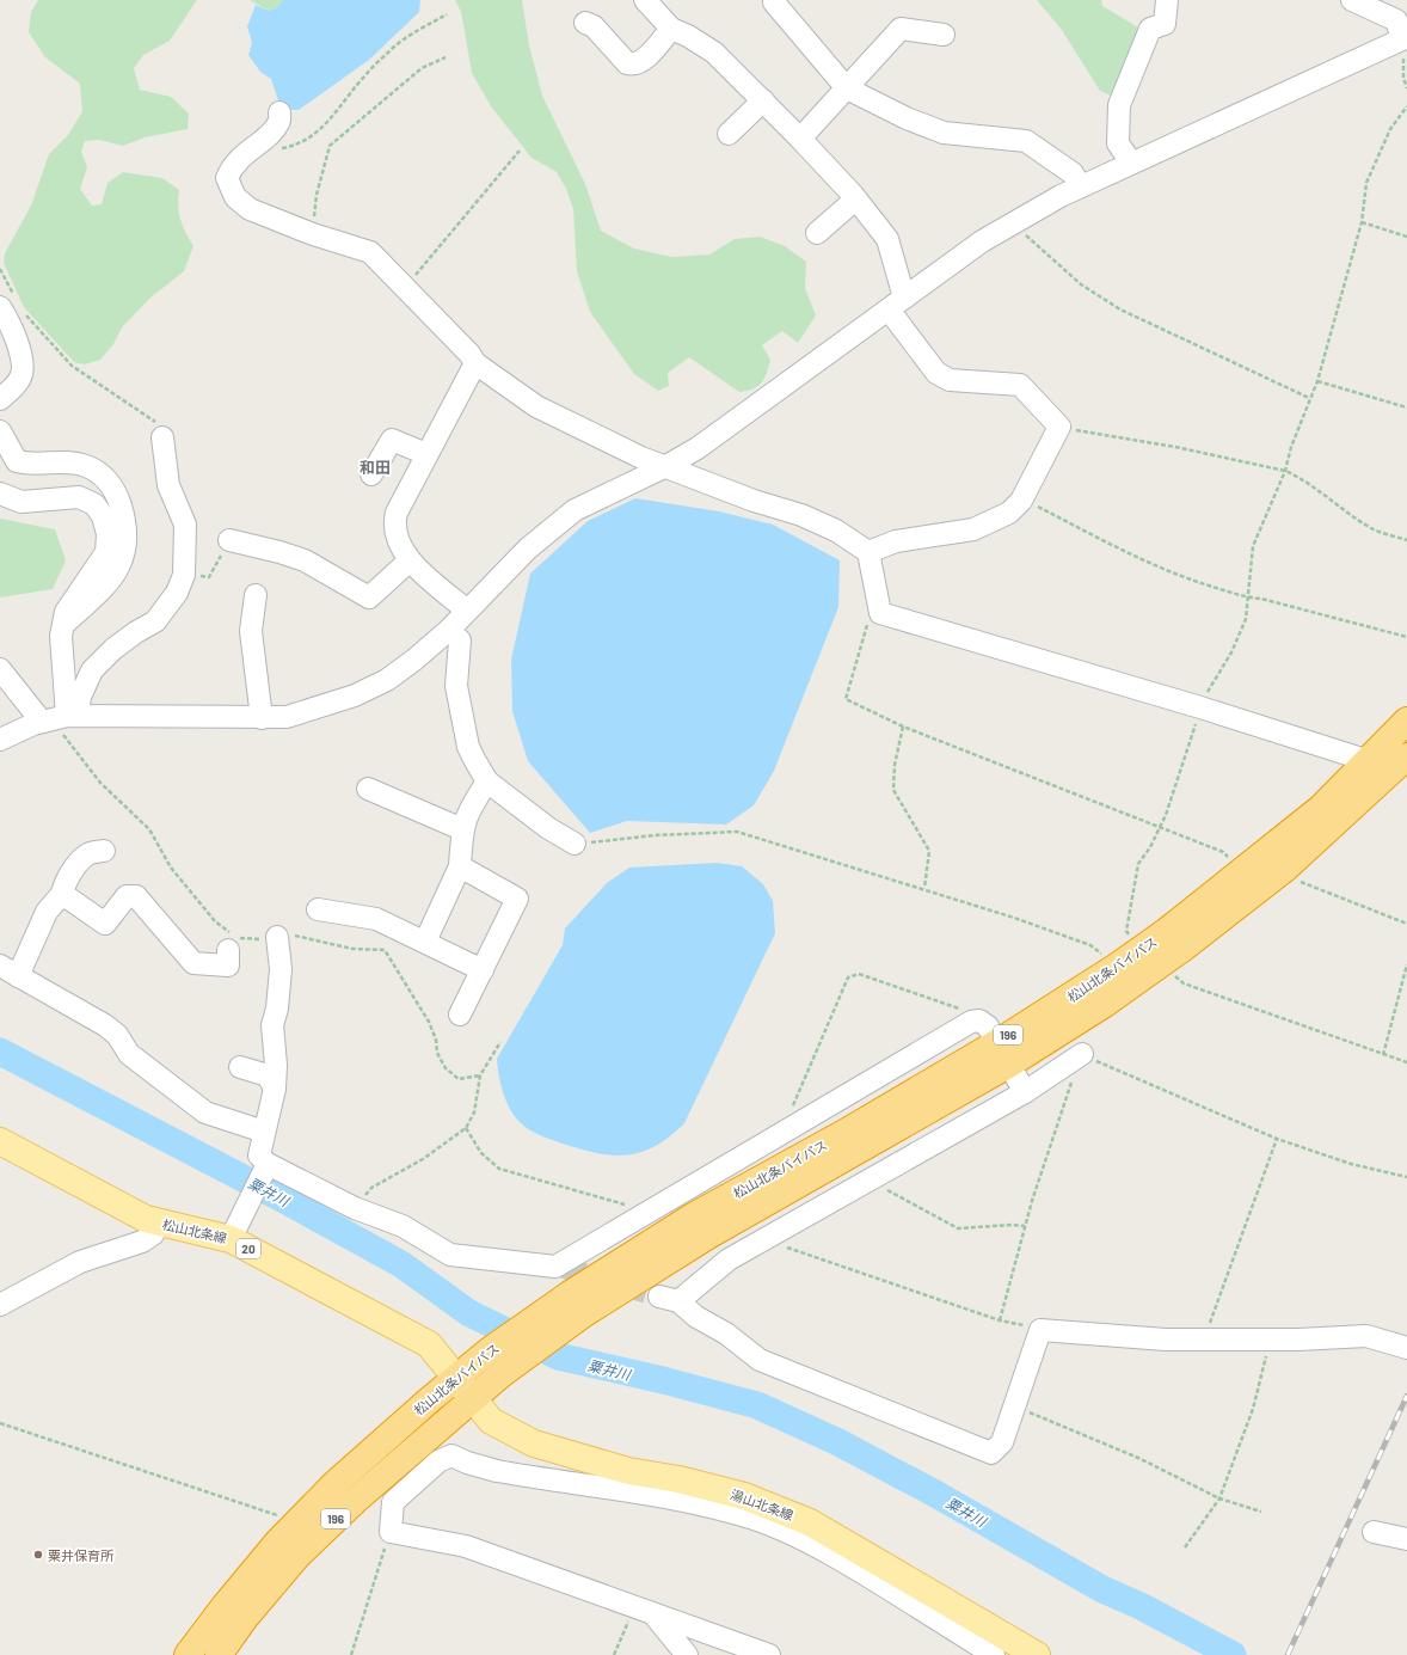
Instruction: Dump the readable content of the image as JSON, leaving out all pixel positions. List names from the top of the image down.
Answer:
{
  "streets": {
    "highway": ["松山北条バイパス", "196"],
    "main road": ["松山北条線", "20", "湯山北条線"]
  },
  "crossings": [
    ["松山北条バイパス", "松山北条線"],
    ["松山北条バイパス", "湯山北条線"],
    ["松山北条線", "湯山北条線"]
  ],
  "districts": ["和田"],
  "water": ["粟井川"],
  "places": ["粟井保育所"]
}
